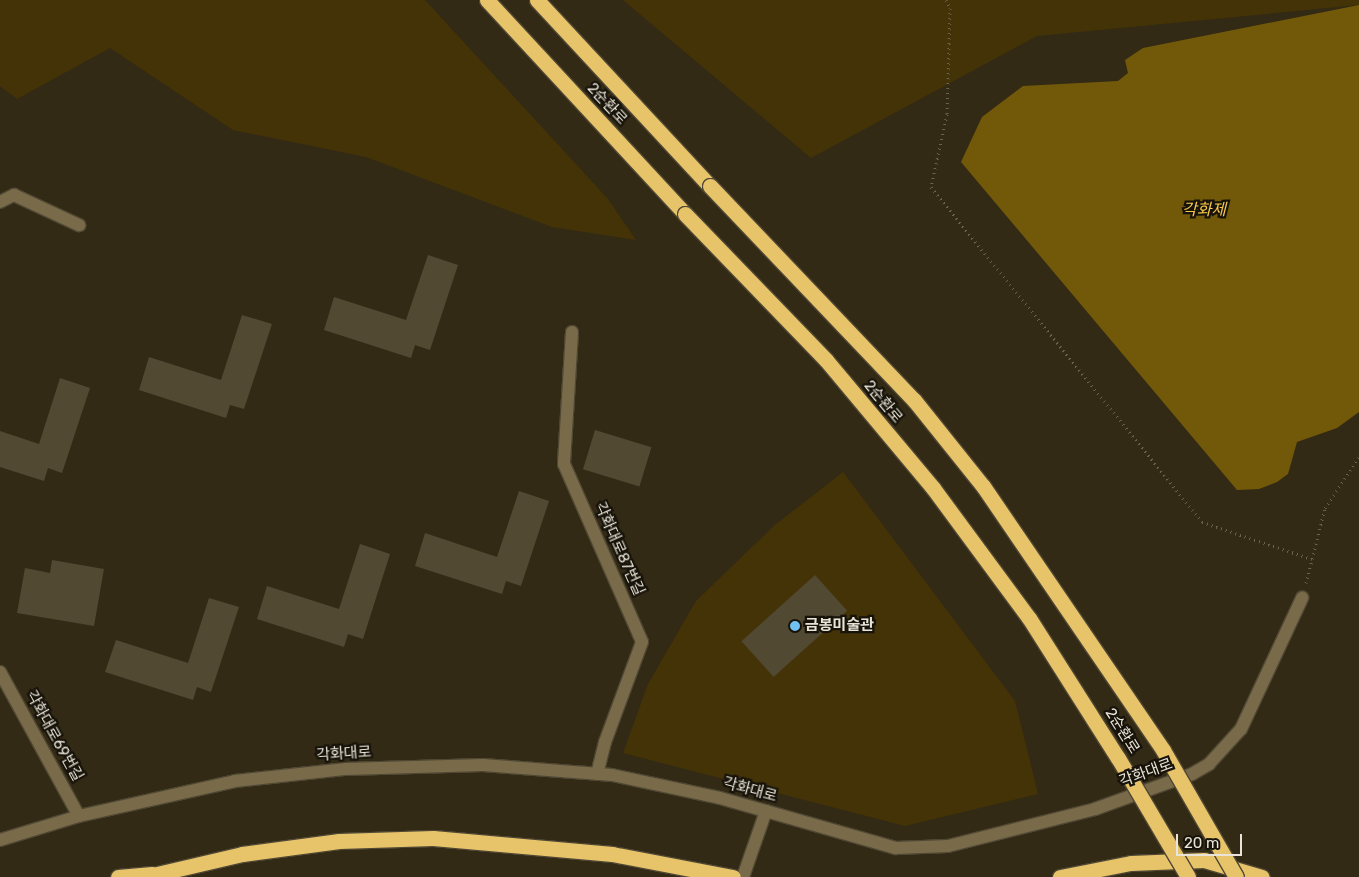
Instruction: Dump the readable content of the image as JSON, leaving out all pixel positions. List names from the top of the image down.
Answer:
{
  "streets": {
    "highway": ["2순환로"],
    "street": ["각화대로87번길", "각화대로69번길", "각화대로"]
  },
  "crossings": [
    ["각화대로87번길", "각화대로"],
    ["각화대로69번길", "각화대로"]
  ],
  "water": ["각화제"],
  "places": ["금봉미술관"],
  "scale_bar": "20 m"
}
